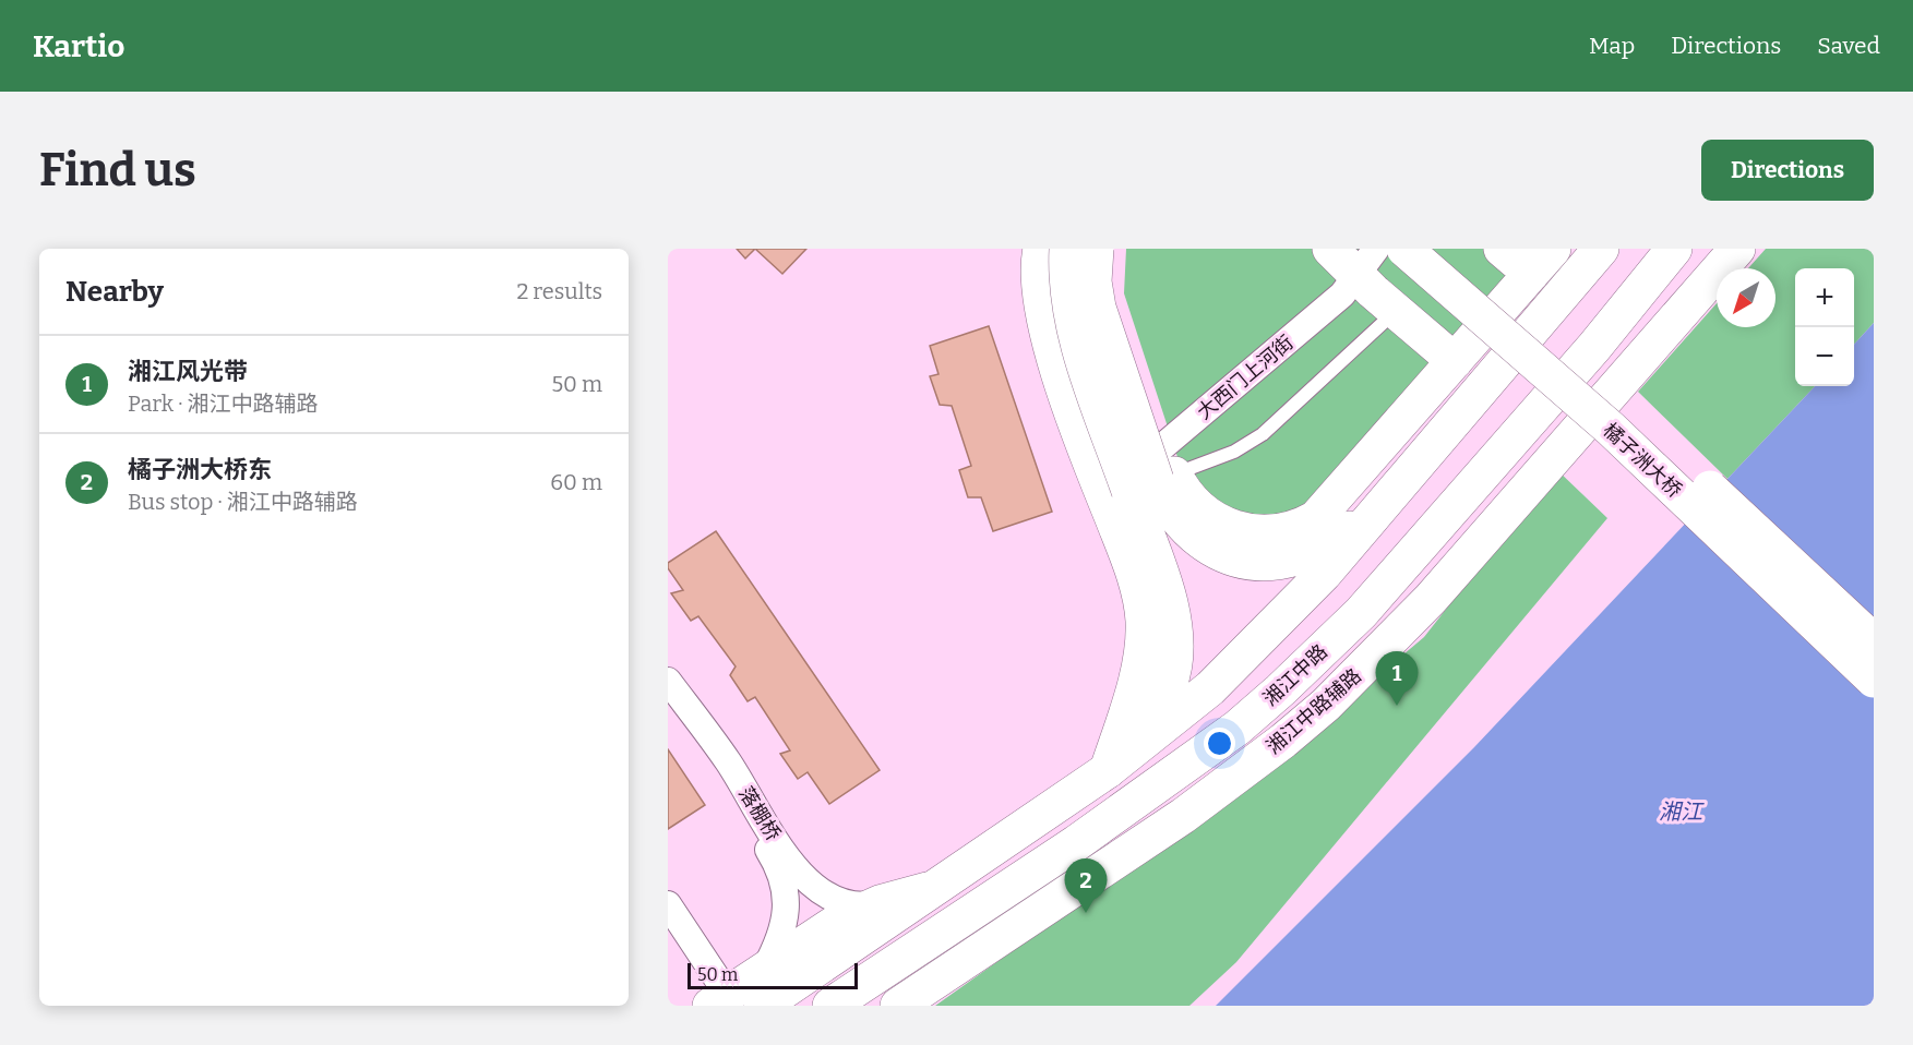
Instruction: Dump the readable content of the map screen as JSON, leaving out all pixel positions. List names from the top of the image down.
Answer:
{
  "streets": {
    "main road": ["橘子洲大桥", "湘江中路", "湘江中路辅路"],
    "street": ["大西门上河街", "落棚桥"]
  },
  "water": ["湘江"],
  "scale_bar": "50 m",
  "north": "bottom left",
  "page": {
    "header": "Kartio",
    "nav": ["Map", "Directions", "Saved"],
    "buttons": "Directions",
    "title": "Find us",
    "heading": ["Nearby", "2 results"],
    "map_buttons": ["+", "−"],
    "list": [
      {
        "mark": "1",
        "name": "湘江风光带",
        "note": "Park · 湘江中路辅路",
        "value": "50 m"
      },
      {
        "mark": "2",
        "name": "橘子洲大桥东",
        "note": "Bus stop · 湘江中路辅路",
        "value": "60 m"
      }
    ],
    "pins": ["1", "2"],
    "scale": "50 m"
  }
}
